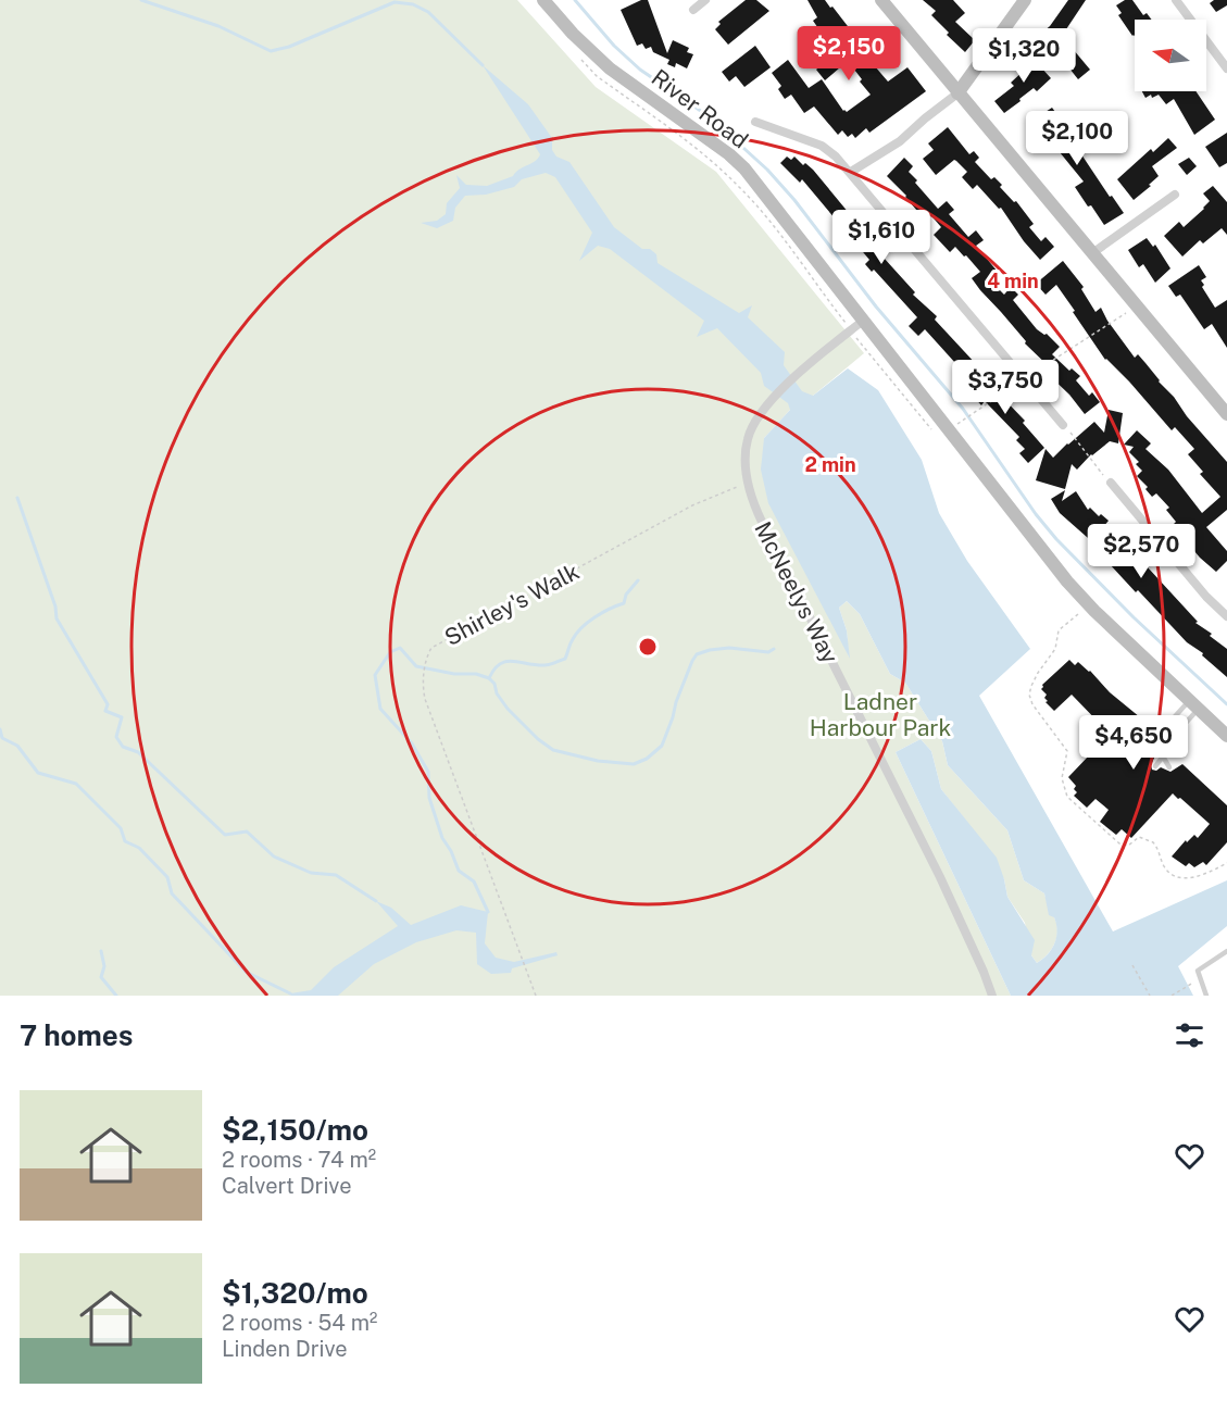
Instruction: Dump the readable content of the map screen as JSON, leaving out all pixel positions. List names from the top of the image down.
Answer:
{
  "streets": {
    "street": ["River Road", "McNeelys Way"],
    "path": ["Shirley's Walk"]
  },
  "crossings": [
    ["River Road", "McNeelys Way"],
    ["McNeelys Way", "Shirley's Walk"]
  ],
  "parks": ["Ladner Harbour Park"],
  "north": "left",
  "page": {
    "price": [
      "$2,150",
      "$1,320",
      "$2,100",
      "$1,610",
      "$3,750",
      "$2,570",
      "$4,650"
    ],
    "heading": "7 homes",
    "list": [
      {
        "name": "$2,150/mo",
        "note": "2 rooms · 74 m² · Calvert Drive"
      },
      {
        "name": "$1,320/mo",
        "note": "2 rooms · 54 m² · Linden Drive"
      }
    ]
  },
  "rings": ["4 min", "2 min"]
}
